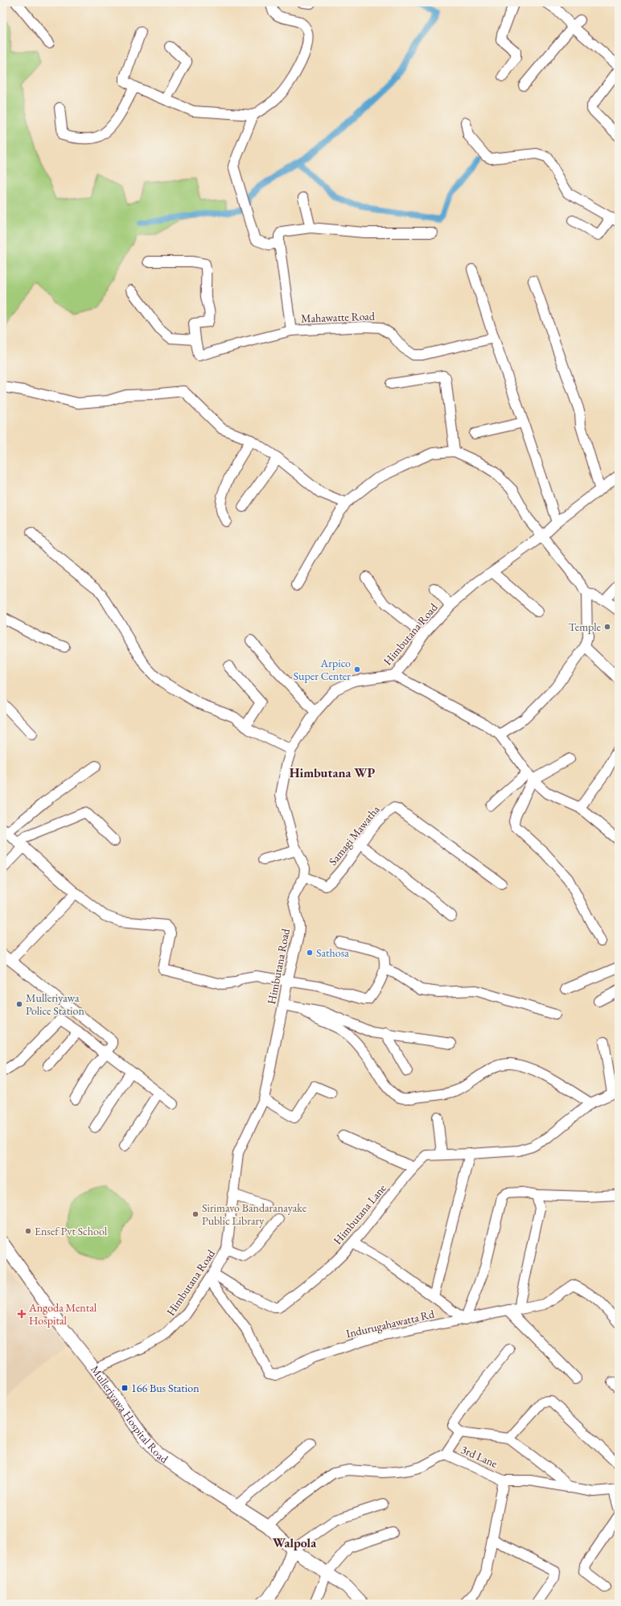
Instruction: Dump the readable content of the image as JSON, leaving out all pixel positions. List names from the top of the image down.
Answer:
{
  "streets": {
    "main road": ["Mulleriyawa Hospital Road"],
    "street": [
      "Mahawatte Road",
      "Himbutana Road",
      "Samagi Mawatha",
      "Himbutana Lane",
      "Indurugahawatta Rd",
      "3rd Lane"
    ]
  },
  "crossings": [
    ["Himbutana Road", "Samagi Mawatha"],
    ["Himbutana Road", "Himbutana Lane"],
    ["Himbutana Road", "Indurugahawatta Rd"],
    ["Himbutana Road", "Mulleriyawa Hospital Road"],
    ["Himbutana Lane", "Indurugahawatta Rd"]
  ],
  "districts": ["Himbutana WP", "Walpola"],
  "places": {
    "other": [
      "Temple",
      "Arpico Super Center",
      "Sathosa",
      "Mulleriyawa Police Station",
      "Sirimavo Bandaranayake Public Library",
      "Ensef Pvt School"
    ],
    "health": ["Angoda Mental Hospital"],
    "transit": ["166 Bus Station"]
  }
}
